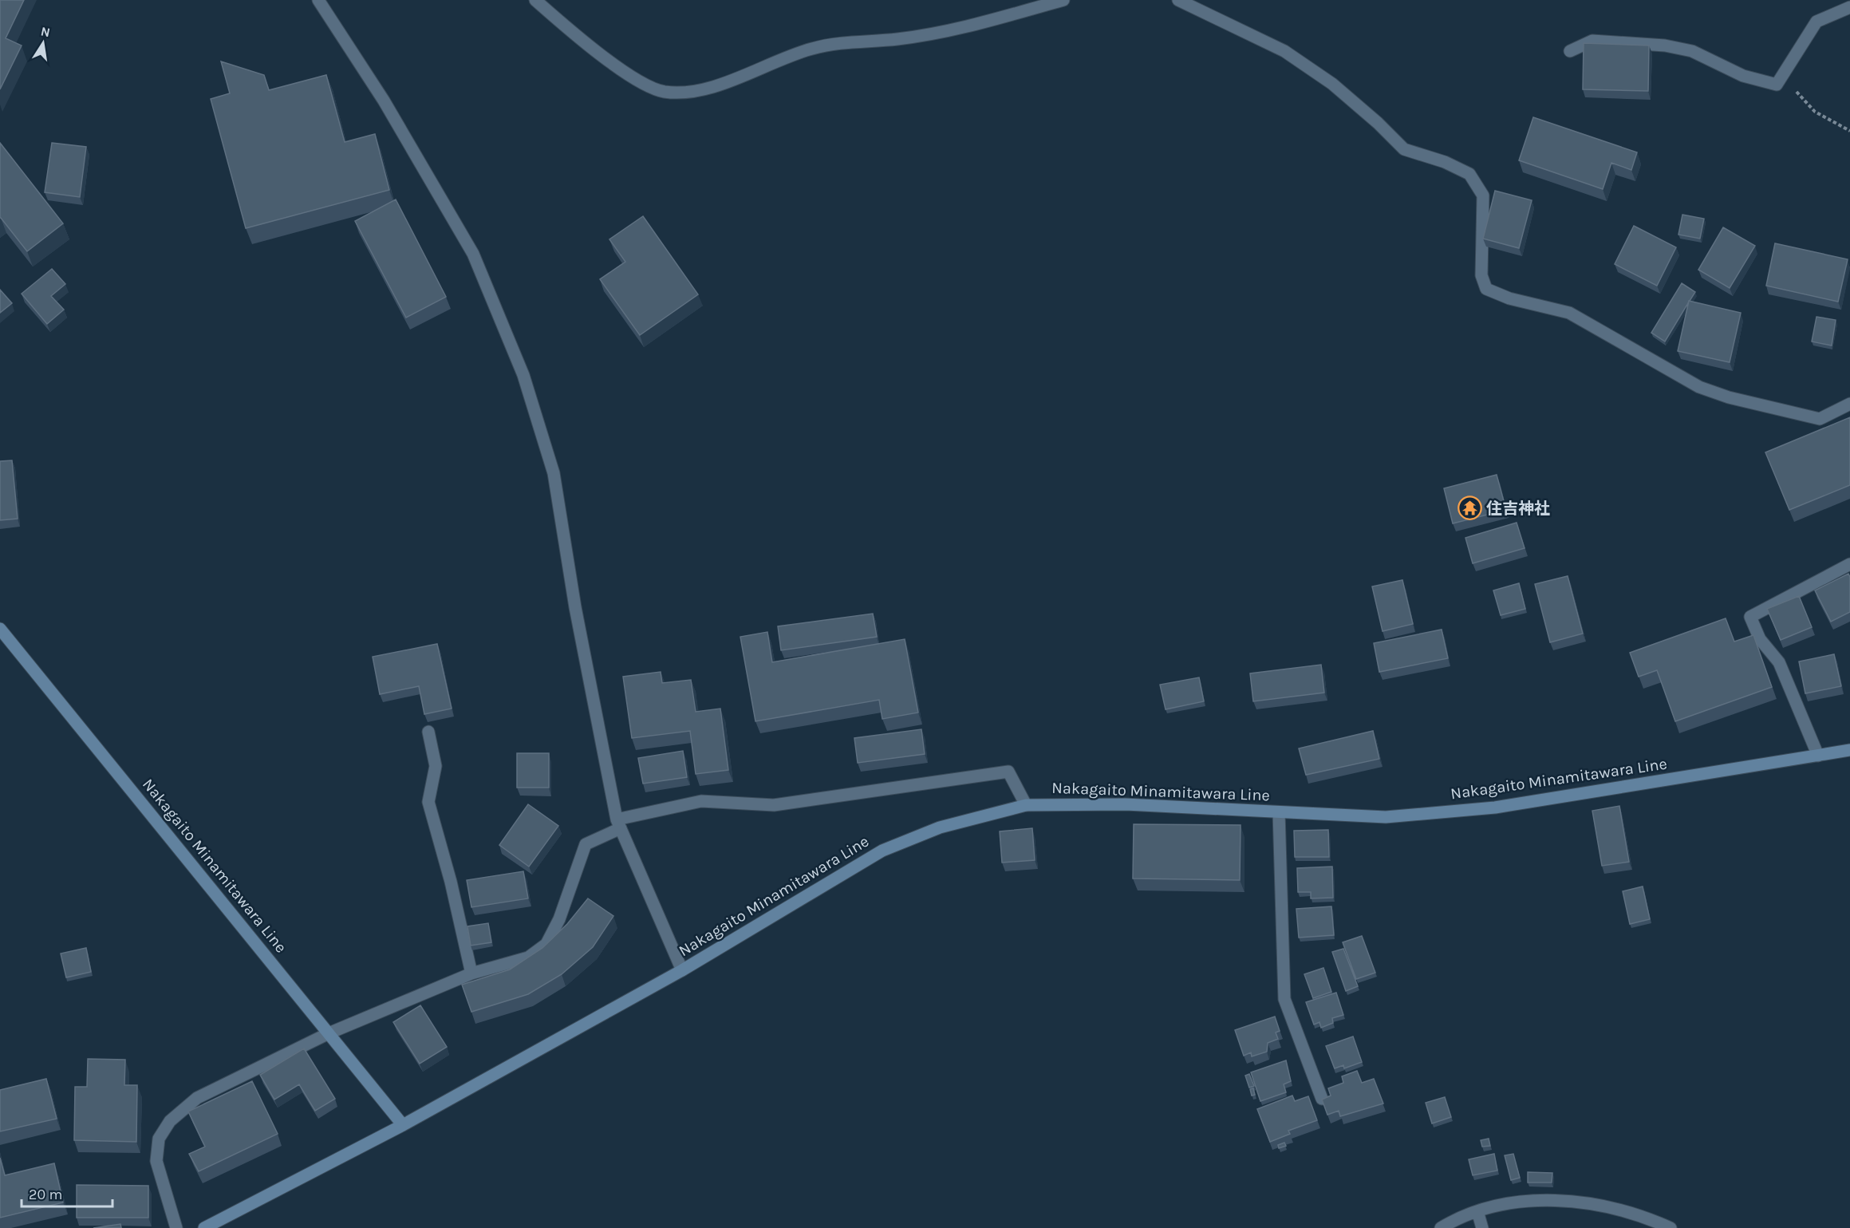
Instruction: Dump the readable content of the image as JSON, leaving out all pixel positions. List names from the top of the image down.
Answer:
{
  "streets": {
    "main road": ["Nakagaito Minamitawara Line"]
  },
  "places": {
    "temple": ["住吉神社"]
  },
  "scale_bar": "20 m",
  "north": "top"
}
